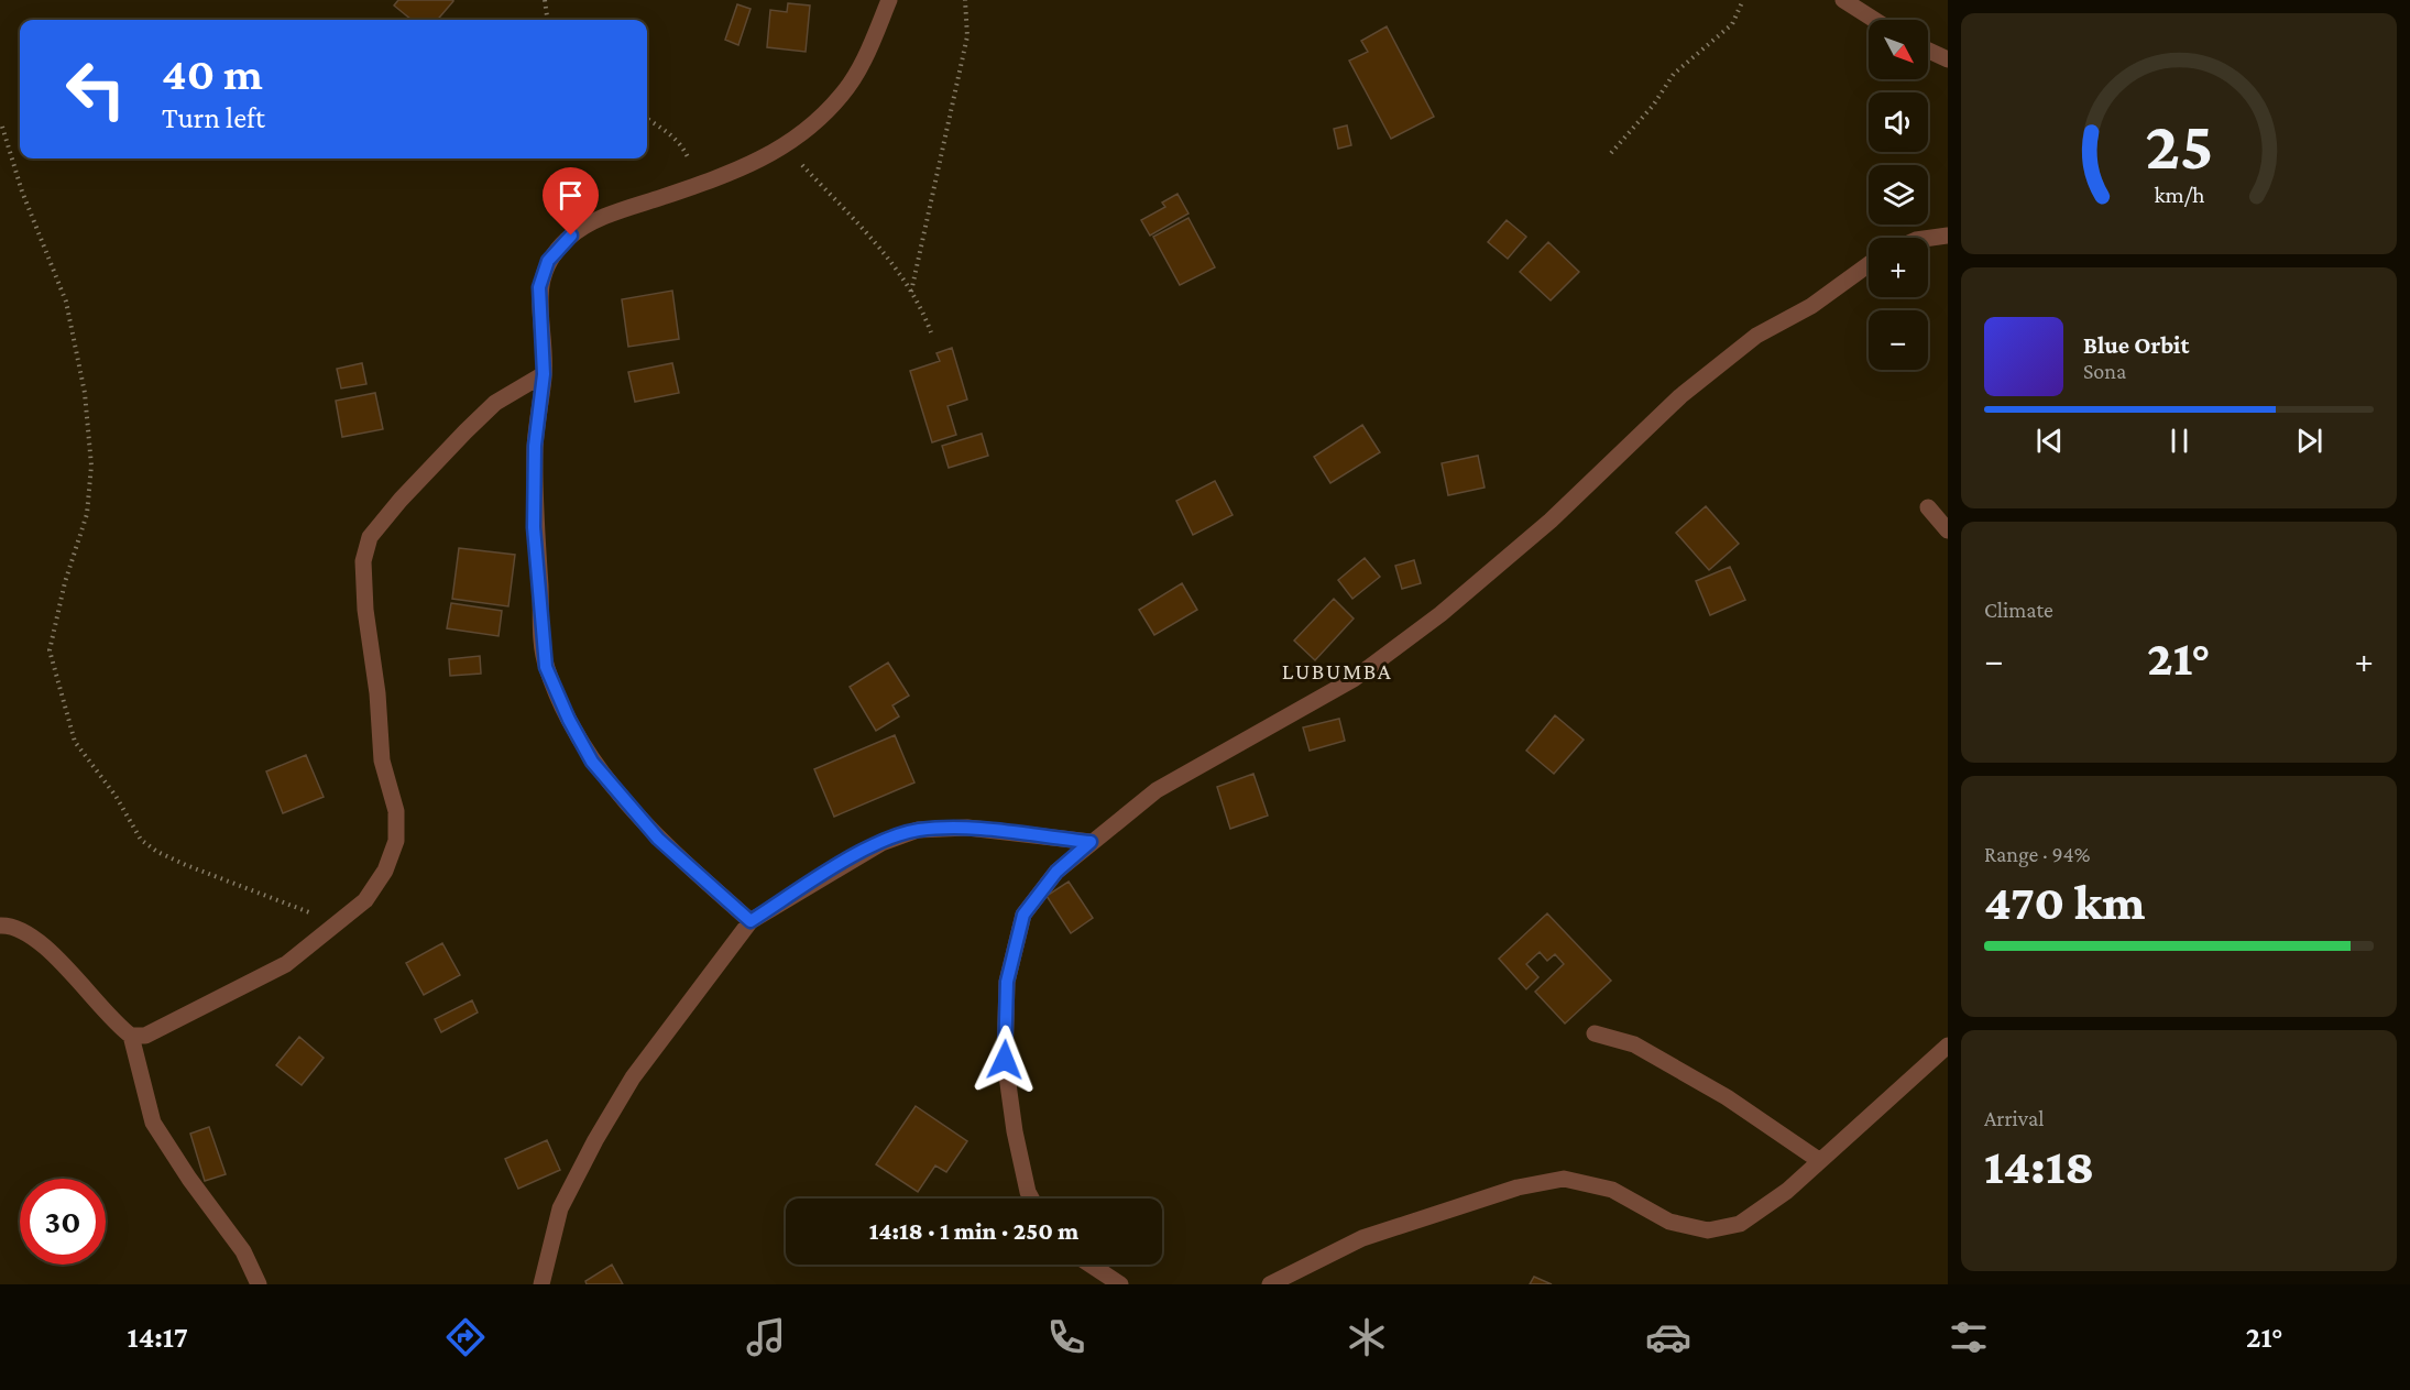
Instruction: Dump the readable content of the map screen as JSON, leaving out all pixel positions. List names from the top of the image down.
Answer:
{
  "districts": ["LUBUMBA"],
  "north": "bottom right",
  "page": {
    "map_buttons": ["+", "−"],
    "turn": ["40 m", "Turn left"],
    "song": ["Blue Orbit", "Sona"],
    "tile": [
      "Climate",
      ["Range · 94%", "470 km"],
      ["Arrival", "14:18"]
    ],
    "heat": ["−", "21°", "+"],
    "limit": "30",
    "trip": "14:18 · 1 min · 250 m",
    "tabs": ["14:17", "21°"],
    "gauge": ["25", "km/h"]
  }
}
